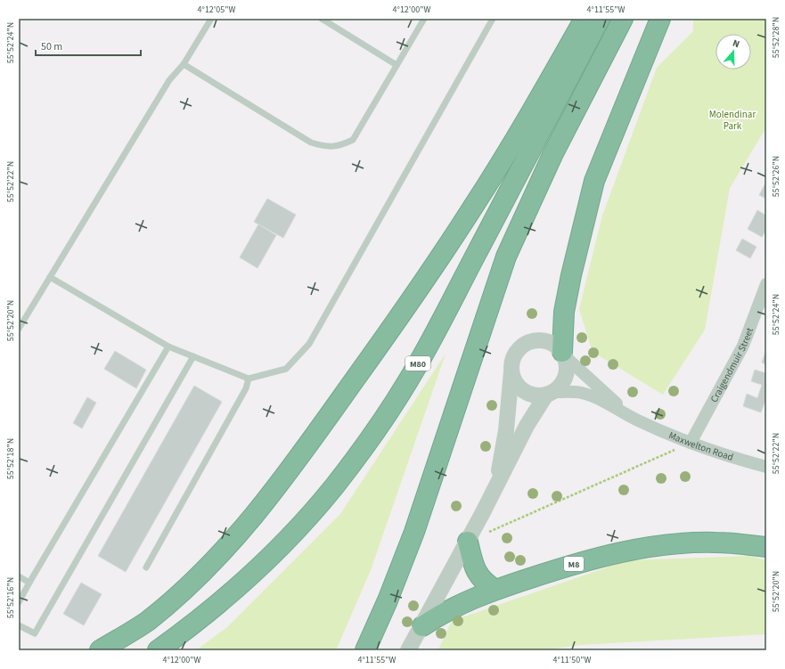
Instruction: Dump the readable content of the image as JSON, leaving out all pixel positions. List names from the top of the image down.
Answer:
{
  "streets": {
    "highway": ["M80", "M8"],
    "street": ["Craigendmuir Street", "Maxwelton Road"]
  },
  "crossings": [
    ["Craigendmuir Street", "Maxwelton Road"]
  ],
  "parks": ["Molendinar Park"],
  "scale_bar": "50 m",
  "north": "top",
  "coordinates": [
    "4°12'05\"W",
    "4°12'00\"W",
    "4°11'55\"W",
    "55°52'28\"N",
    "55°52'24\"N",
    "55°52'26\"N",
    "55°52'22\"N",
    "55°52'20\"N",
    "55°52'18\"N",
    "55°52'16\"N",
    "4°11'50\"W"
  ]
}
